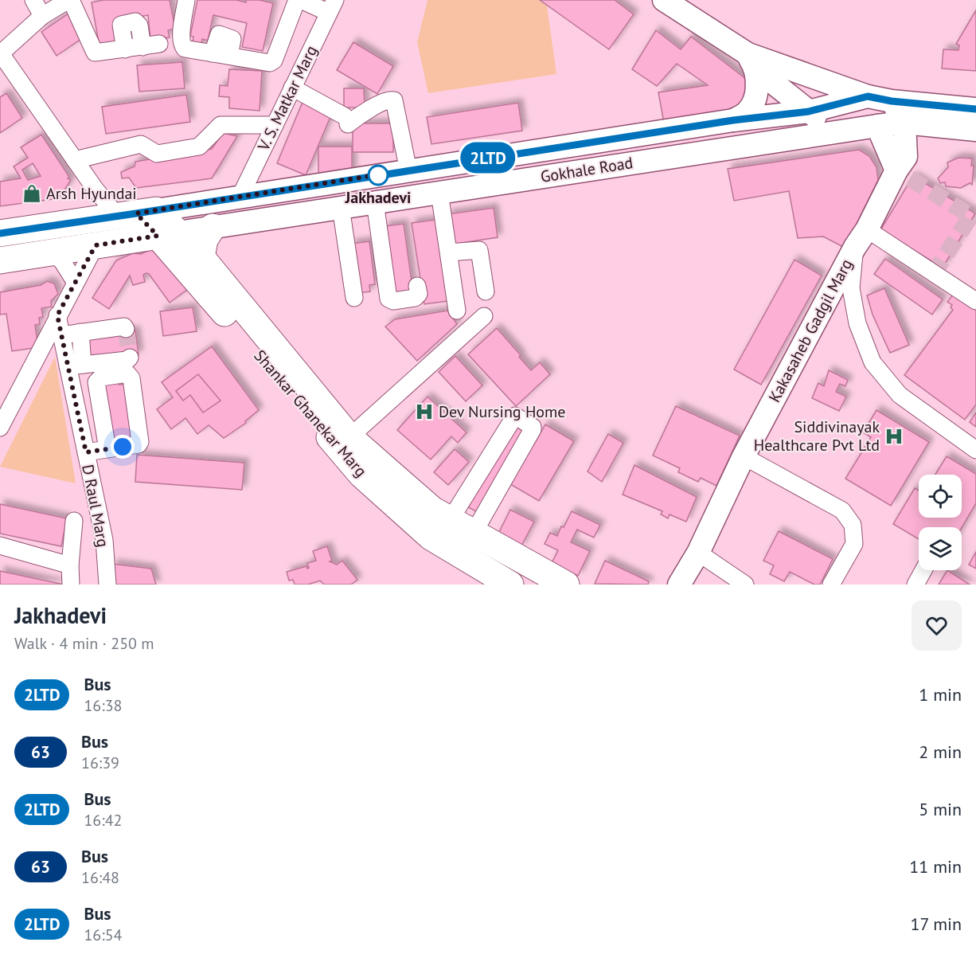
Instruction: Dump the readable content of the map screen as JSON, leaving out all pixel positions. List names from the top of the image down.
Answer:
{
  "streets": {
    "main road": ["Gokhale Road", "Kakasaheb Gadgil Marg", "Shankar Ghanekar Marg"],
    "street": ["V. S. Matkar Marg", "D Raul Marg"]
  },
  "crossings": [
    ["V. S. Matkar Marg", "Gokhale Road"],
    ["Gokhale Road", "Kakasaheb Gadgil Marg"],
    ["Gokhale Road", "Shankar Ghanekar Marg"]
  ],
  "places": {
    "other": ["Jakhadevi"],
    "shop": ["Arsh Hyundai"],
    "hospital": ["Dev Nursing Home", "Siddivinayak Healthcare Pvt Ltd"]
  },
  "lines": ["bus line 2LTD"],
  "page": {
    "on_map": "2LTD",
    "heading": ["Jakhadevi", "Walk · 4 min · 250 m"],
    "list": [
      {
        "mark": "2LTD",
        "name": "Bus",
        "note": "16:38",
        "value": "1 min"
      },
      {
        "mark": "63",
        "name": "Bus",
        "note": "16:39",
        "value": "2 min"
      },
      {
        "mark": "2LTD",
        "name": "Bus",
        "note": "16:42",
        "value": "5 min"
      },
      {
        "mark": "63",
        "name": "Bus",
        "note": "16:48",
        "value": "11 min"
      },
      {
        "mark": "2LTD",
        "name": "Bus",
        "note": "16:54",
        "value": "17 min"
      }
    ]
  }
}
